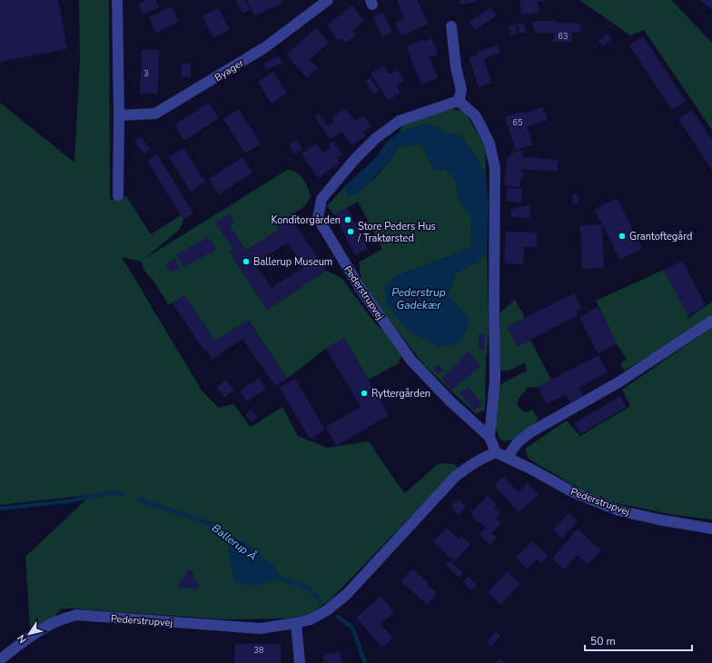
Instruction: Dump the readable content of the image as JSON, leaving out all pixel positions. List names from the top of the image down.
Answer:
{
  "streets": {
    "street": ["Byager", "Pederstrupvej"]
  },
  "water": ["Pederstrup Gadekær", "Ballerup Å"],
  "places": [
    "Konditorgården",
    "Store Peders Hus / Traktørsted",
    "Grantoftegård",
    "Ballerup Museum",
    "Ryttergården"
  ],
  "house_numbers": [
    "63",
    "3",
    "65",
    "38"
  ],
  "scale_bar": "50 m",
  "north": "bottom left"
}
